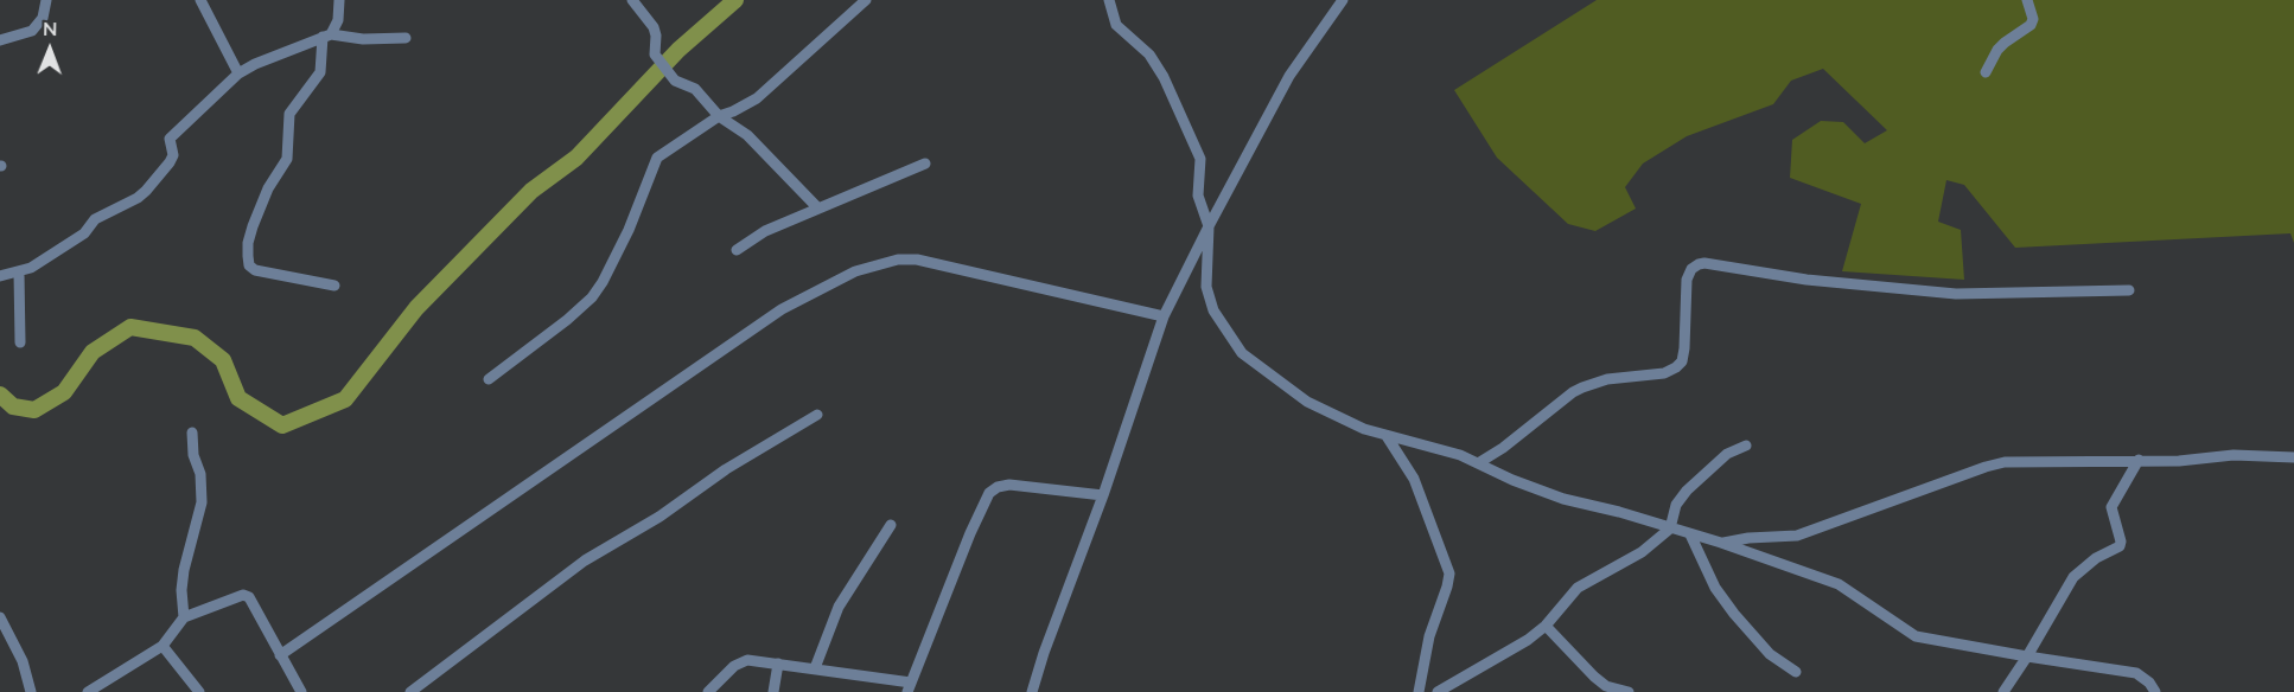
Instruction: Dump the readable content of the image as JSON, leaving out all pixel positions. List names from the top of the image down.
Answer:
{
  "north": "top"
}
